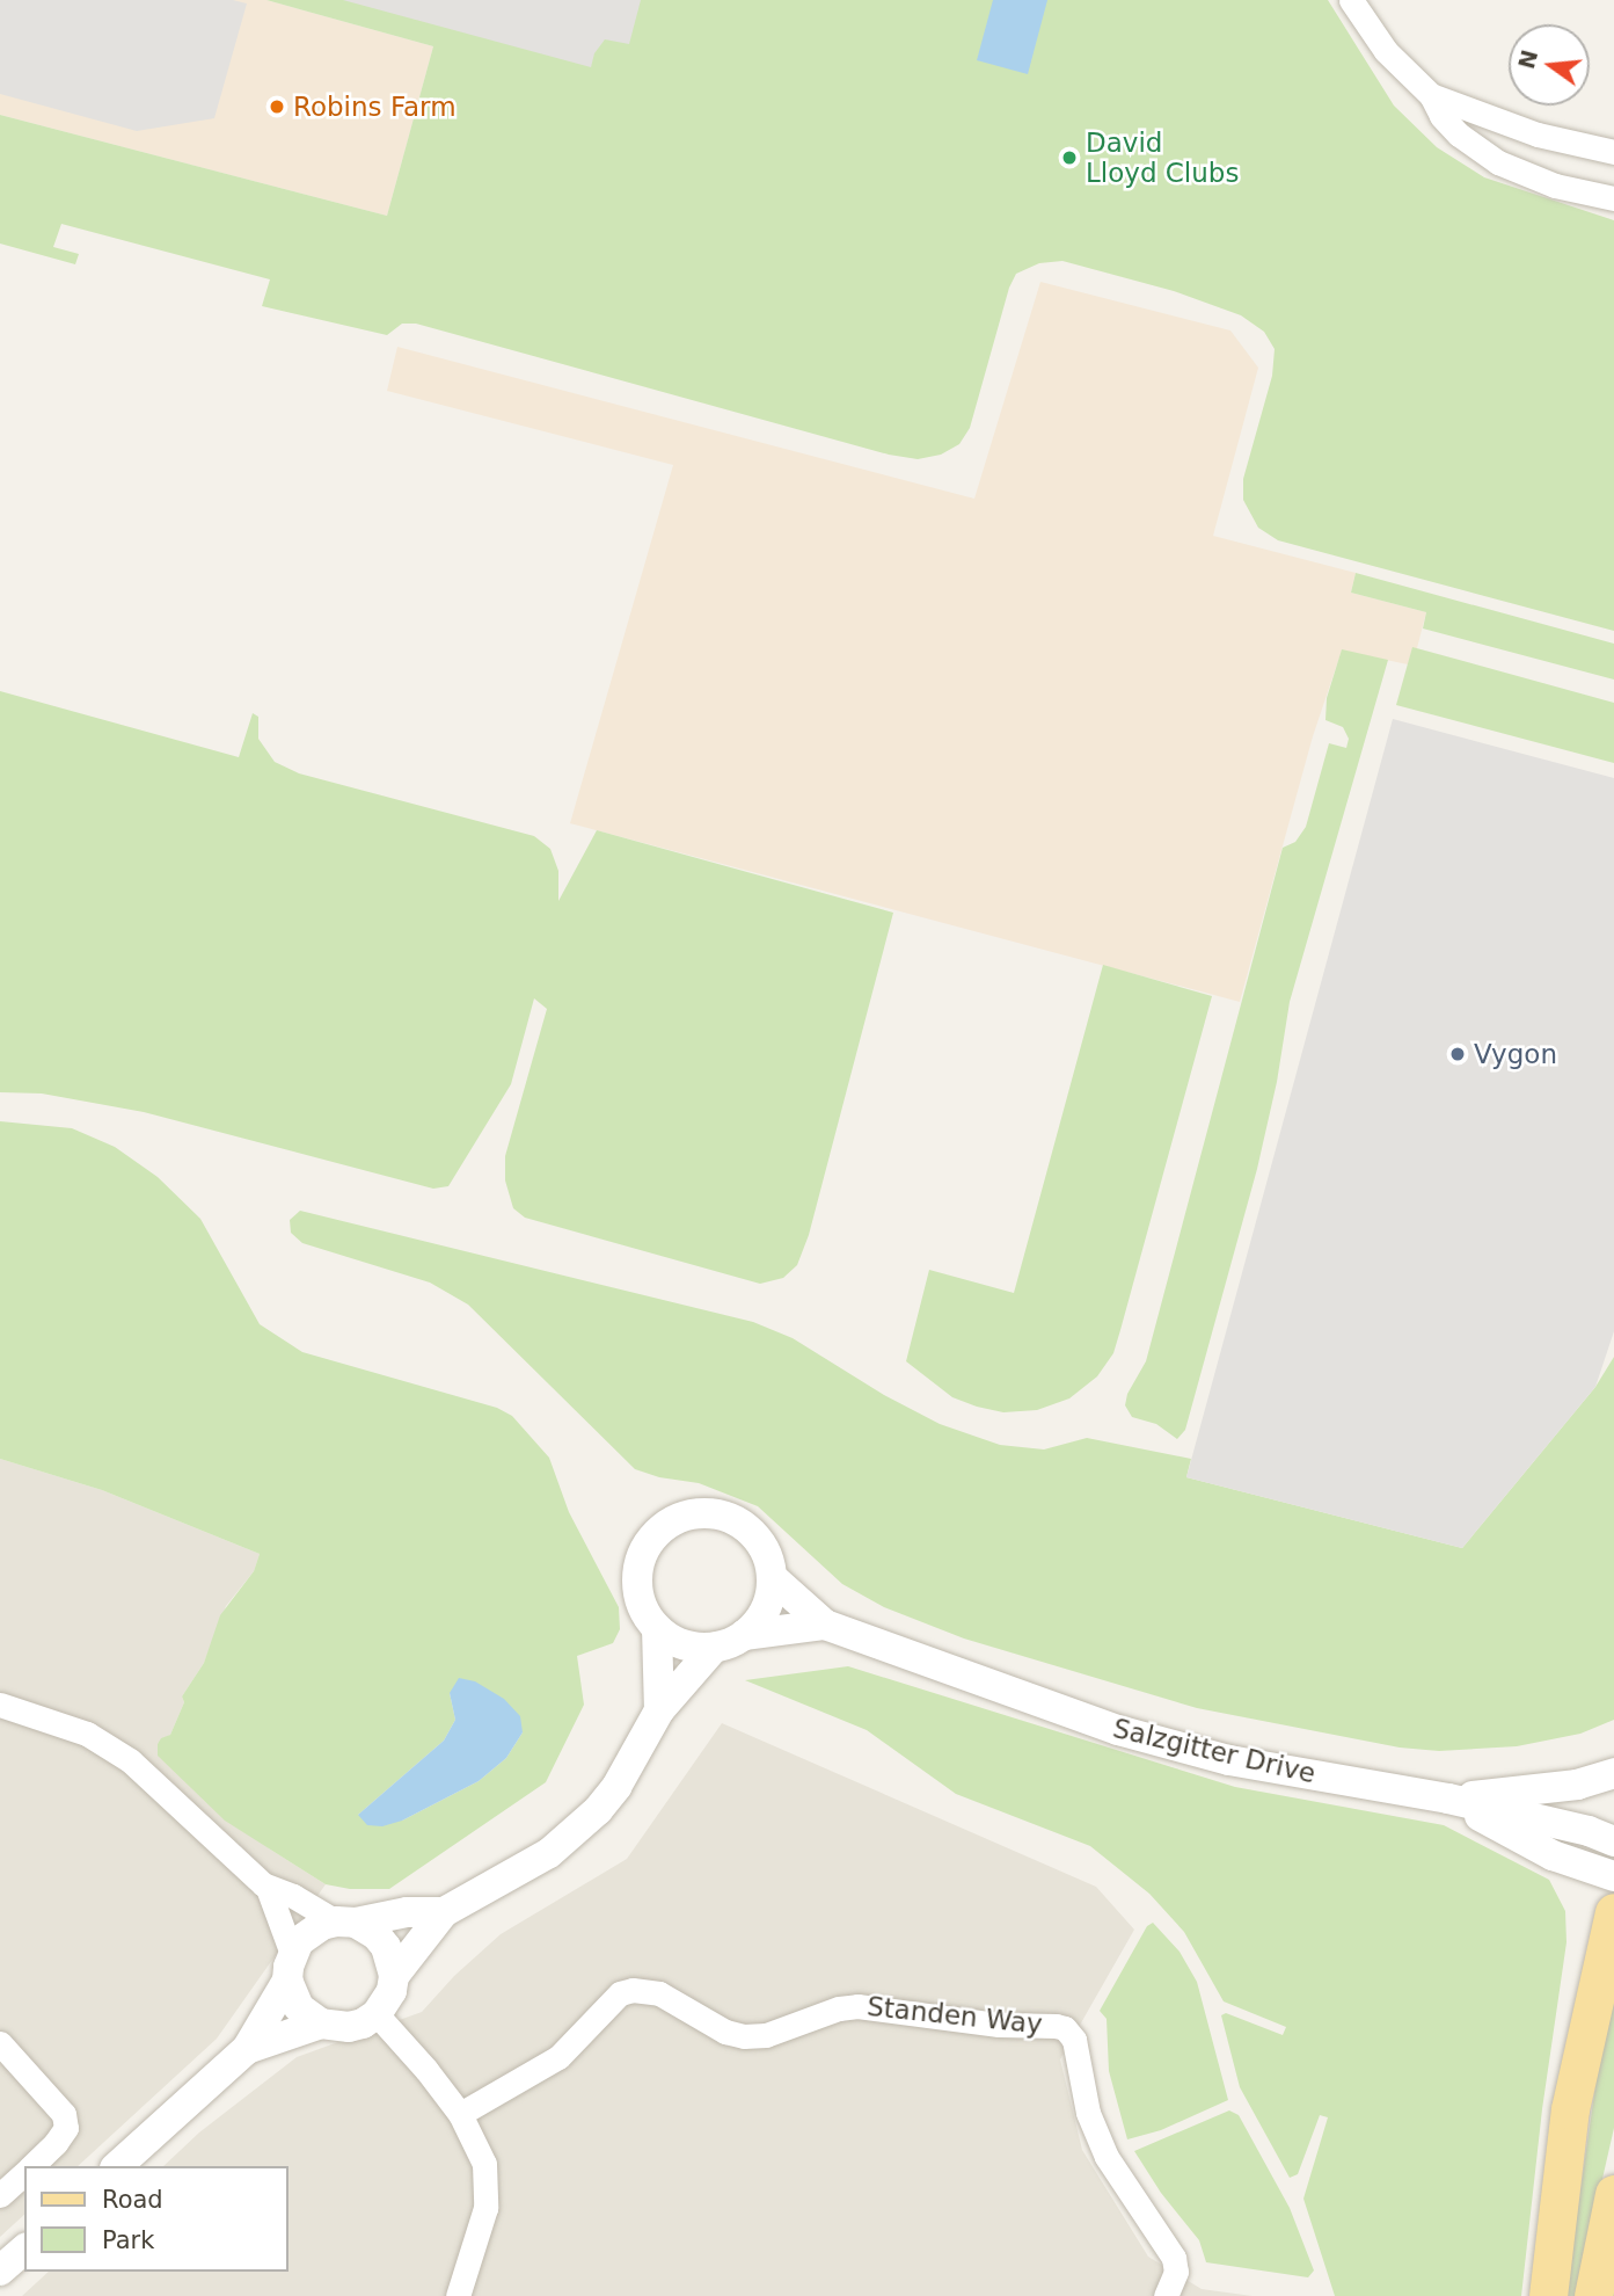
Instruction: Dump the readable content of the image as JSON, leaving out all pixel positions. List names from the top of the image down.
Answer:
{
  "streets": {
    "street": ["Salzgitter Drive", "Standen Way"]
  },
  "places": ["Robins Farm", "David Lloyd Clubs", "Vygon"],
  "legend": ["Road", "Park"],
  "north": "left"
}
